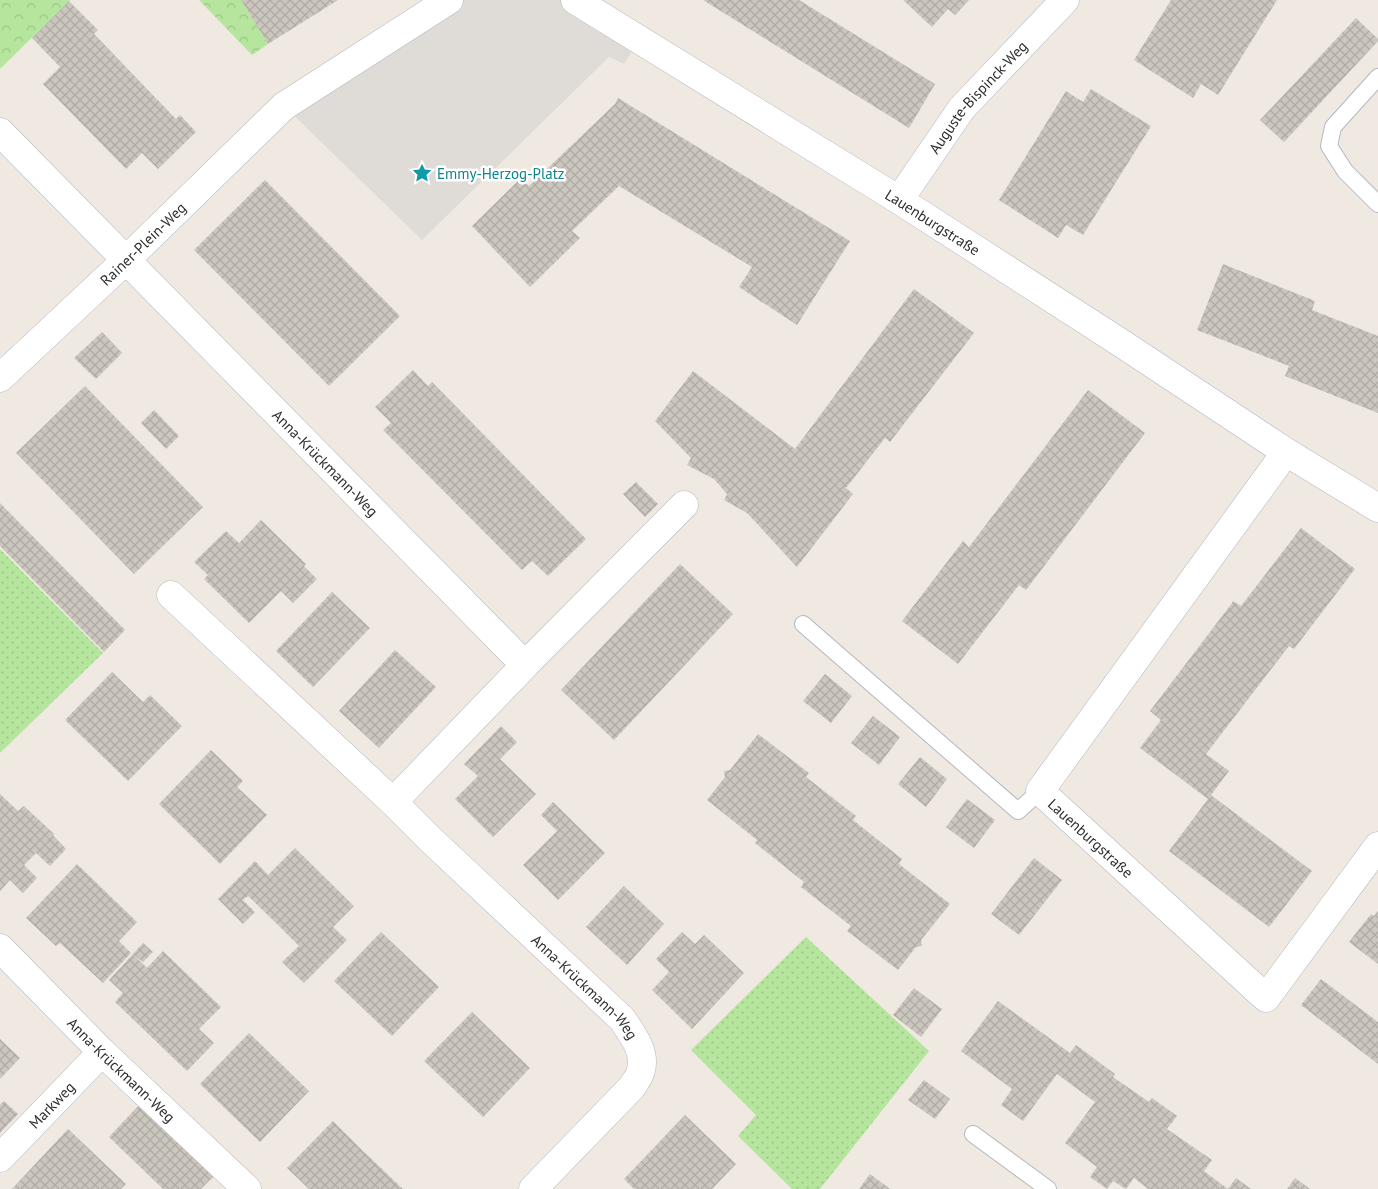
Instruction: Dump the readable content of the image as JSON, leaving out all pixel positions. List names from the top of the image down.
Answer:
{
  "streets": {
    "street": [
      "Auguste-Bispinck-Weg",
      "Lauenburgstraße",
      "Rainer-Plein-Weg",
      "Anna-Krückmann-Weg",
      "Markweg"
    ]
  },
  "crossings": [
    ["Auguste-Bispinck-Weg", "Lauenburgstraße"],
    ["Rainer-Plein-Weg", "Anna-Krückmann-Weg"],
    ["Anna-Krückmann-Weg", "Markweg"]
  ],
  "places": {
    "place": ["Emmy-Herzog-Platz"]
  }
}
